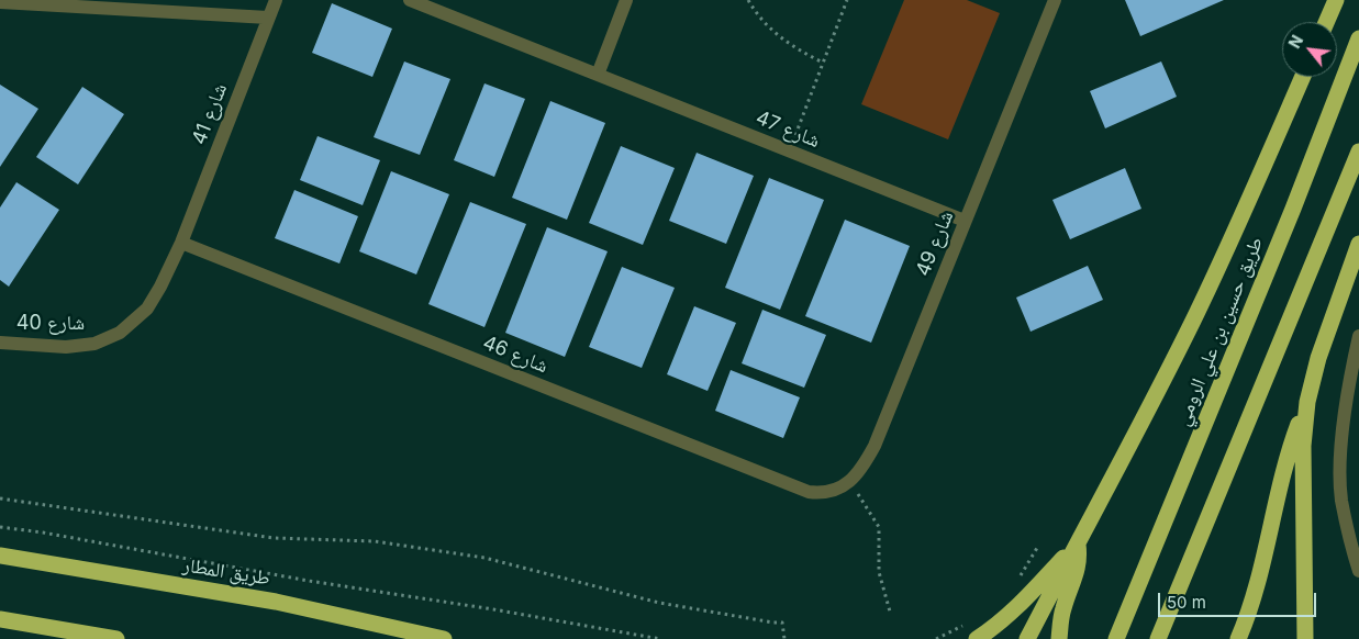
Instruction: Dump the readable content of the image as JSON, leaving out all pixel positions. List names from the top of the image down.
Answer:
{
  "streets": {
    "highway": ["طريق حسين بن علي الرومي", "طريق المطار"],
    "street": [
      "شارع 41",
      "شارع 47",
      "شارع 49",
      "شارع 40",
      "شارع 46"
    ]
  },
  "crossings": [
    ["شارع 41", "شارع 40"],
    ["شارع 41", "شارع 46"],
    ["شارع 47", "شارع 49"],
    ["شارع 49", "شارع 46"],
    ["شارع 40", "شارع 46"]
  ],
  "scale_bar": "50 m",
  "north": "top left"
}
